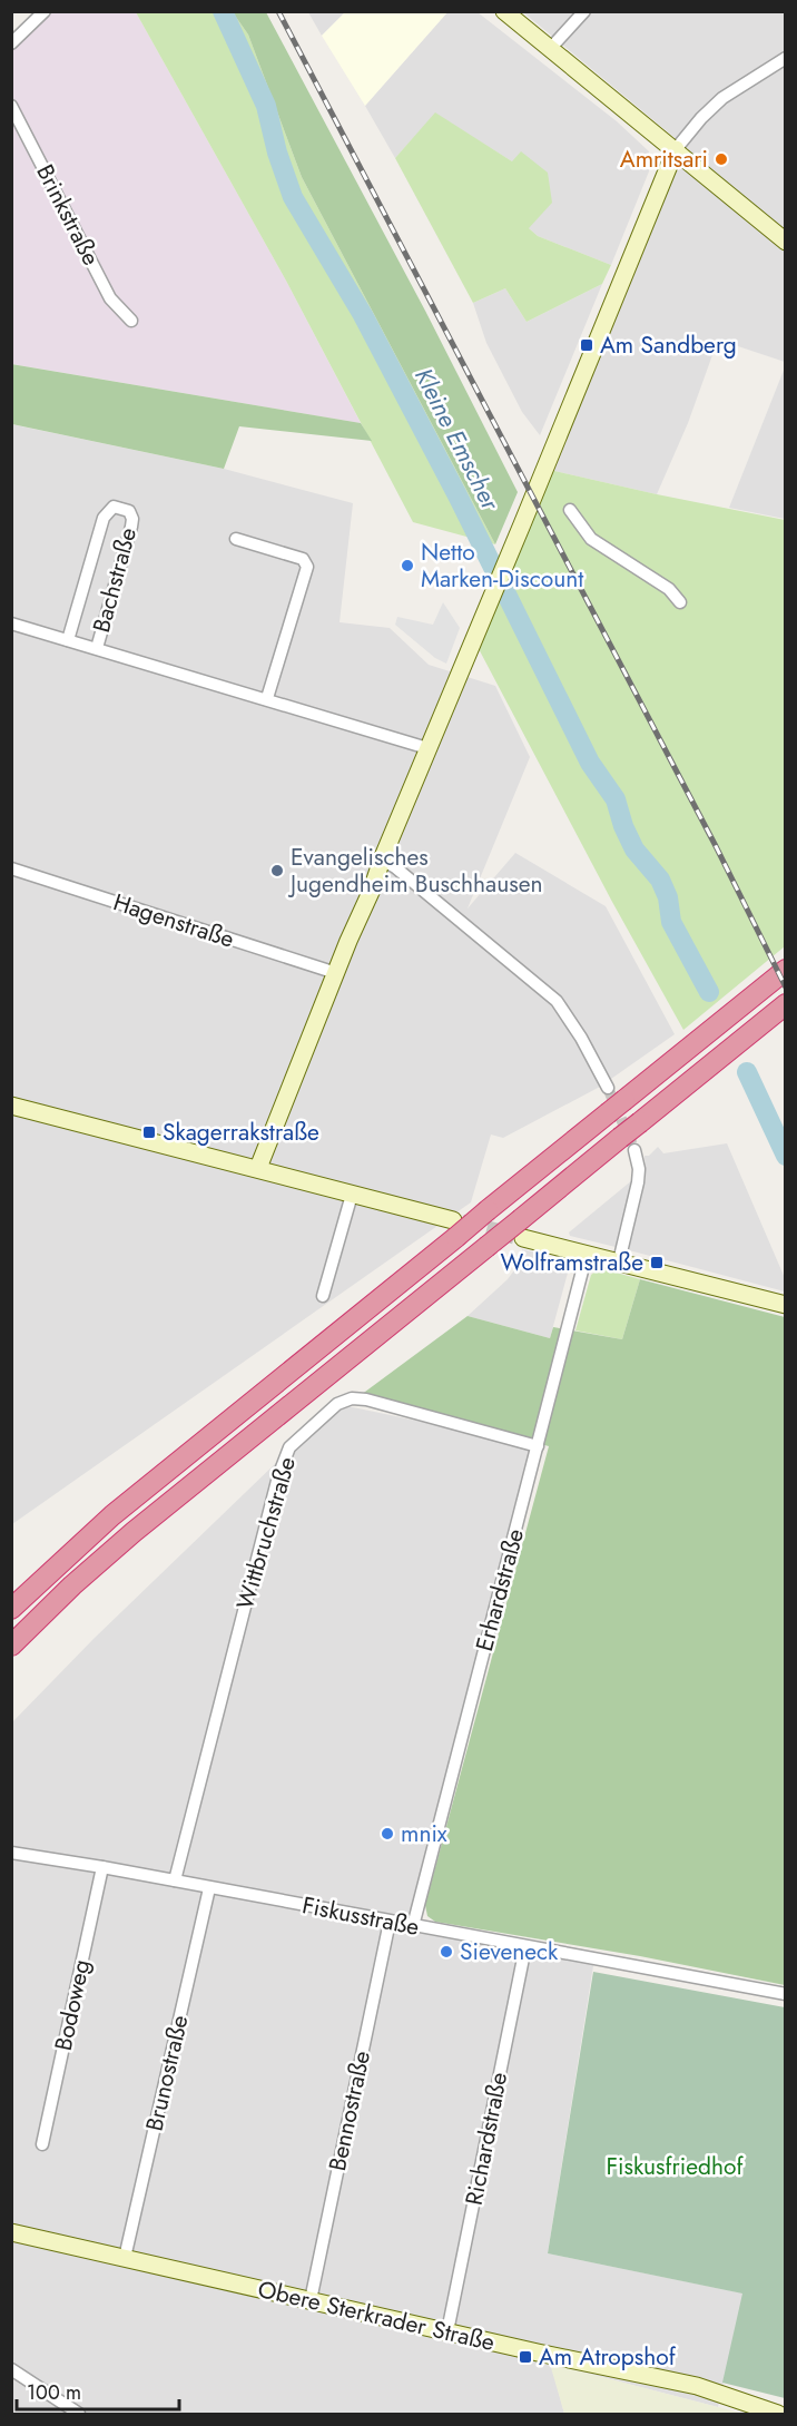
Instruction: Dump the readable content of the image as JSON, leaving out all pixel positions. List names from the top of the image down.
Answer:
{
  "streets": {
    "street": [
      "Brinkstraße",
      "Bachstraße",
      "Hagenstraße",
      "Wittbruchstraße",
      "Erhardstraße",
      "Fiskusstraße",
      "Bodoweg",
      "Brunostraße",
      "Bennostraße",
      "Richardstraße",
      "Obere Sterkrader Straße"
    ]
  },
  "crossings": [
    ["Wittbruchstraße", "Erhardstraße"],
    ["Wittbruchstraße", "Fiskusstraße"],
    ["Erhardstraße", "Fiskusstraße"],
    ["Fiskusstraße", "Bodoweg"],
    ["Fiskusstraße", "Brunostraße"],
    ["Fiskusstraße", "Bennostraße"],
    ["Fiskusstraße", "Richardstraße"],
    ["Brunostraße", "Obere Sterkrader Straße"],
    ["Bennostraße", "Obere Sterkrader Straße"],
    ["Richardstraße", "Obere Sterkrader Straße"]
  ],
  "water": ["Kleine Emscher"],
  "parks": ["Fiskusfriedhof"],
  "places": {
    "other": [
      "Amritsari",
      "Netto Marken-Discount",
      "Evangelisches Jugendheim Buschhausen",
      "mnix",
      "Sieveneck"
    ],
    "transit": [
      "Am Sandberg",
      "Skagerrakstraße",
      "Wolframstraße",
      "Am Atropshof"
    ]
  },
  "scale_bar": "100 m"
}
